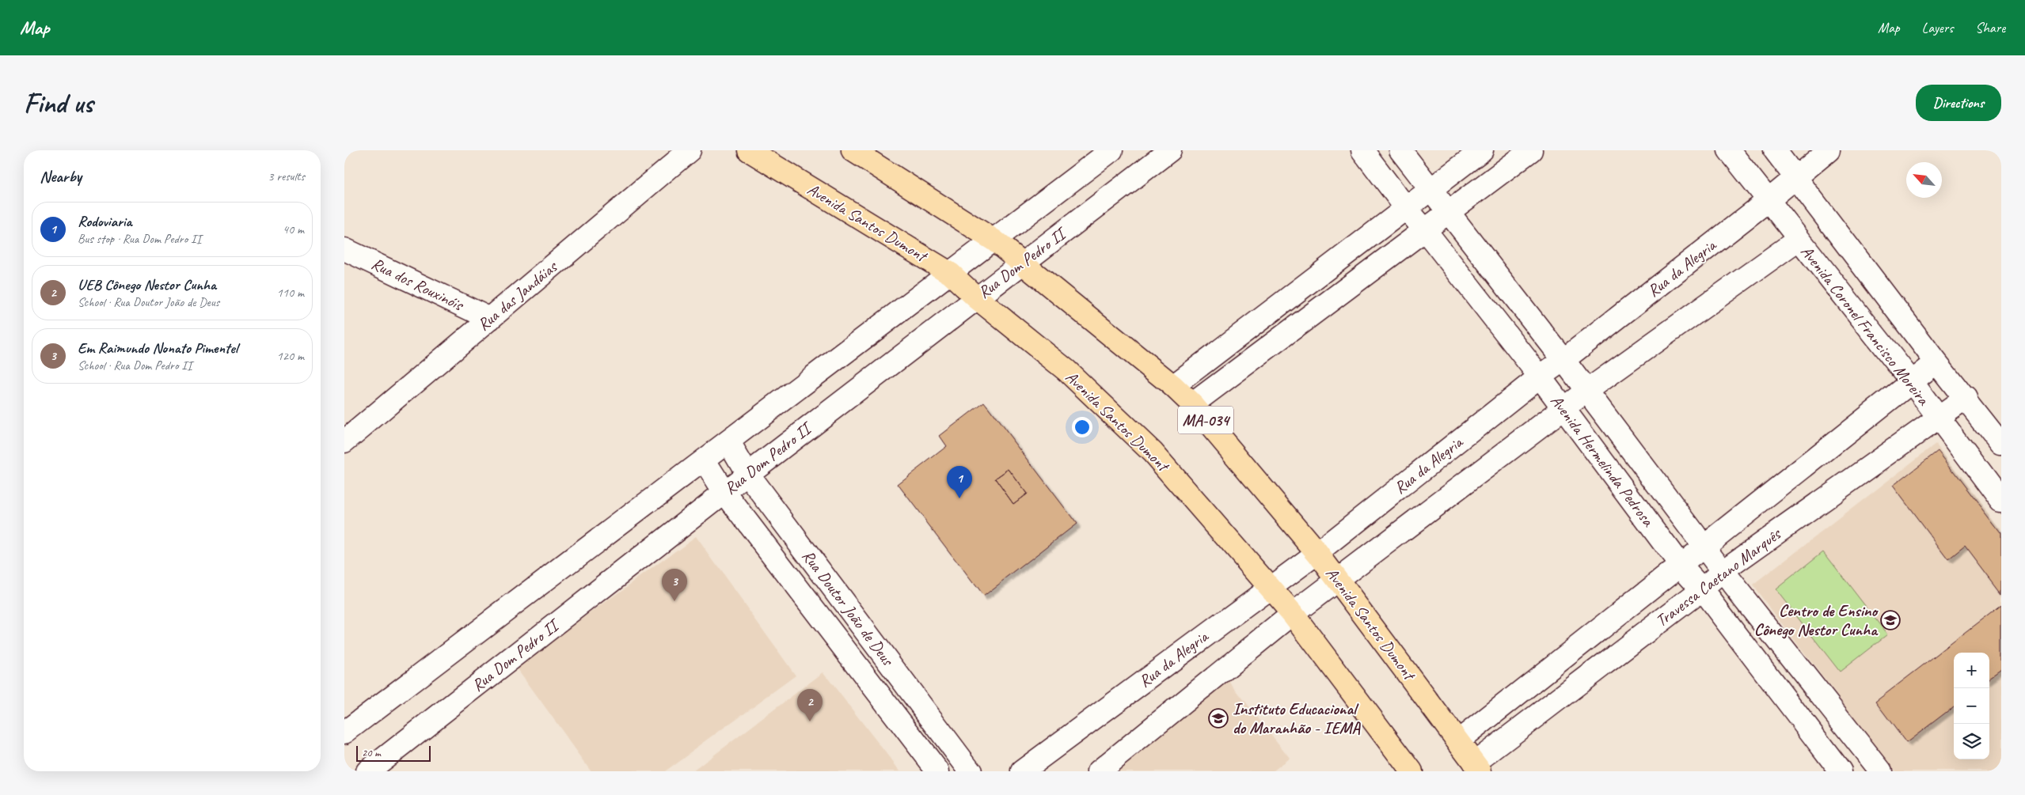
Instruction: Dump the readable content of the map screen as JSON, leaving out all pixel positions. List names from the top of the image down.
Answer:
{
  "streets": {
    "main road": ["Avenida Santos Dumont", "MA-034"],
    "street": [
      "Rua Dom Pedro II",
      "Rua da Alegria",
      "Rua dos Rouxinóis",
      "Rua das Jandáias",
      "Avenida Coronel Francisco Moreira",
      "Avenida Hermelinda Pedrosa",
      "Travessa Caetano Marquês",
      "Rua Doutor João de Deus"
    ]
  },
  "crossings": [
    ["Avenida Santos Dumont", "Rua Dom Pedro II"],
    ["Avenida Santos Dumont", "Rua da Alegria"],
    ["Avenida Santos Dumont", "Travessa Caetano Marquês"],
    ["Rua Dom Pedro II", "Rua Doutor João de Deus"],
    ["Rua da Alegria", "Avenida Coronel Francisco Moreira"],
    ["Rua da Alegria", "Avenida Hermelinda Pedrosa"],
    ["Rua dos Rouxinóis", "Rua das Jandáias"],
    ["Avenida Coronel Francisco Moreira", "Travessa Caetano Marquês"],
    ["Avenida Hermelinda Pedrosa", "Travessa Caetano Marquês"]
  ],
  "places": {
    "school or university": ["Centro de Ensino Cônego Nestor Cunha", "Instituto Educacional do Maranhão - IEMA"]
  },
  "scale_bar": "20 m",
  "north": "top left",
  "page": {
    "header": "Map",
    "nav": ["Map", "Layers", "Share"],
    "buttons": "Directions",
    "title": "Find us",
    "heading": ["Nearby", "3 results"],
    "list": [
      {
        "mark": "1",
        "name": "Rodoviaria",
        "note": "Bus stop · Rua Dom Pedro II",
        "value": "40 m"
      },
      {
        "mark": "2",
        "name": "UEB Cônego Nestor Cunha",
        "note": "School · Rua Doutor João de Deus",
        "value": "110 m"
      },
      {
        "mark": "3",
        "name": "Em Raimundo Nonato Pimentel",
        "note": "School · Rua Dom Pedro II",
        "value": "120 m"
      }
    ],
    "pins": ["1", "3", "2"],
    "map_buttons": ["+", "−"],
    "scale": "20 m"
  }
}
